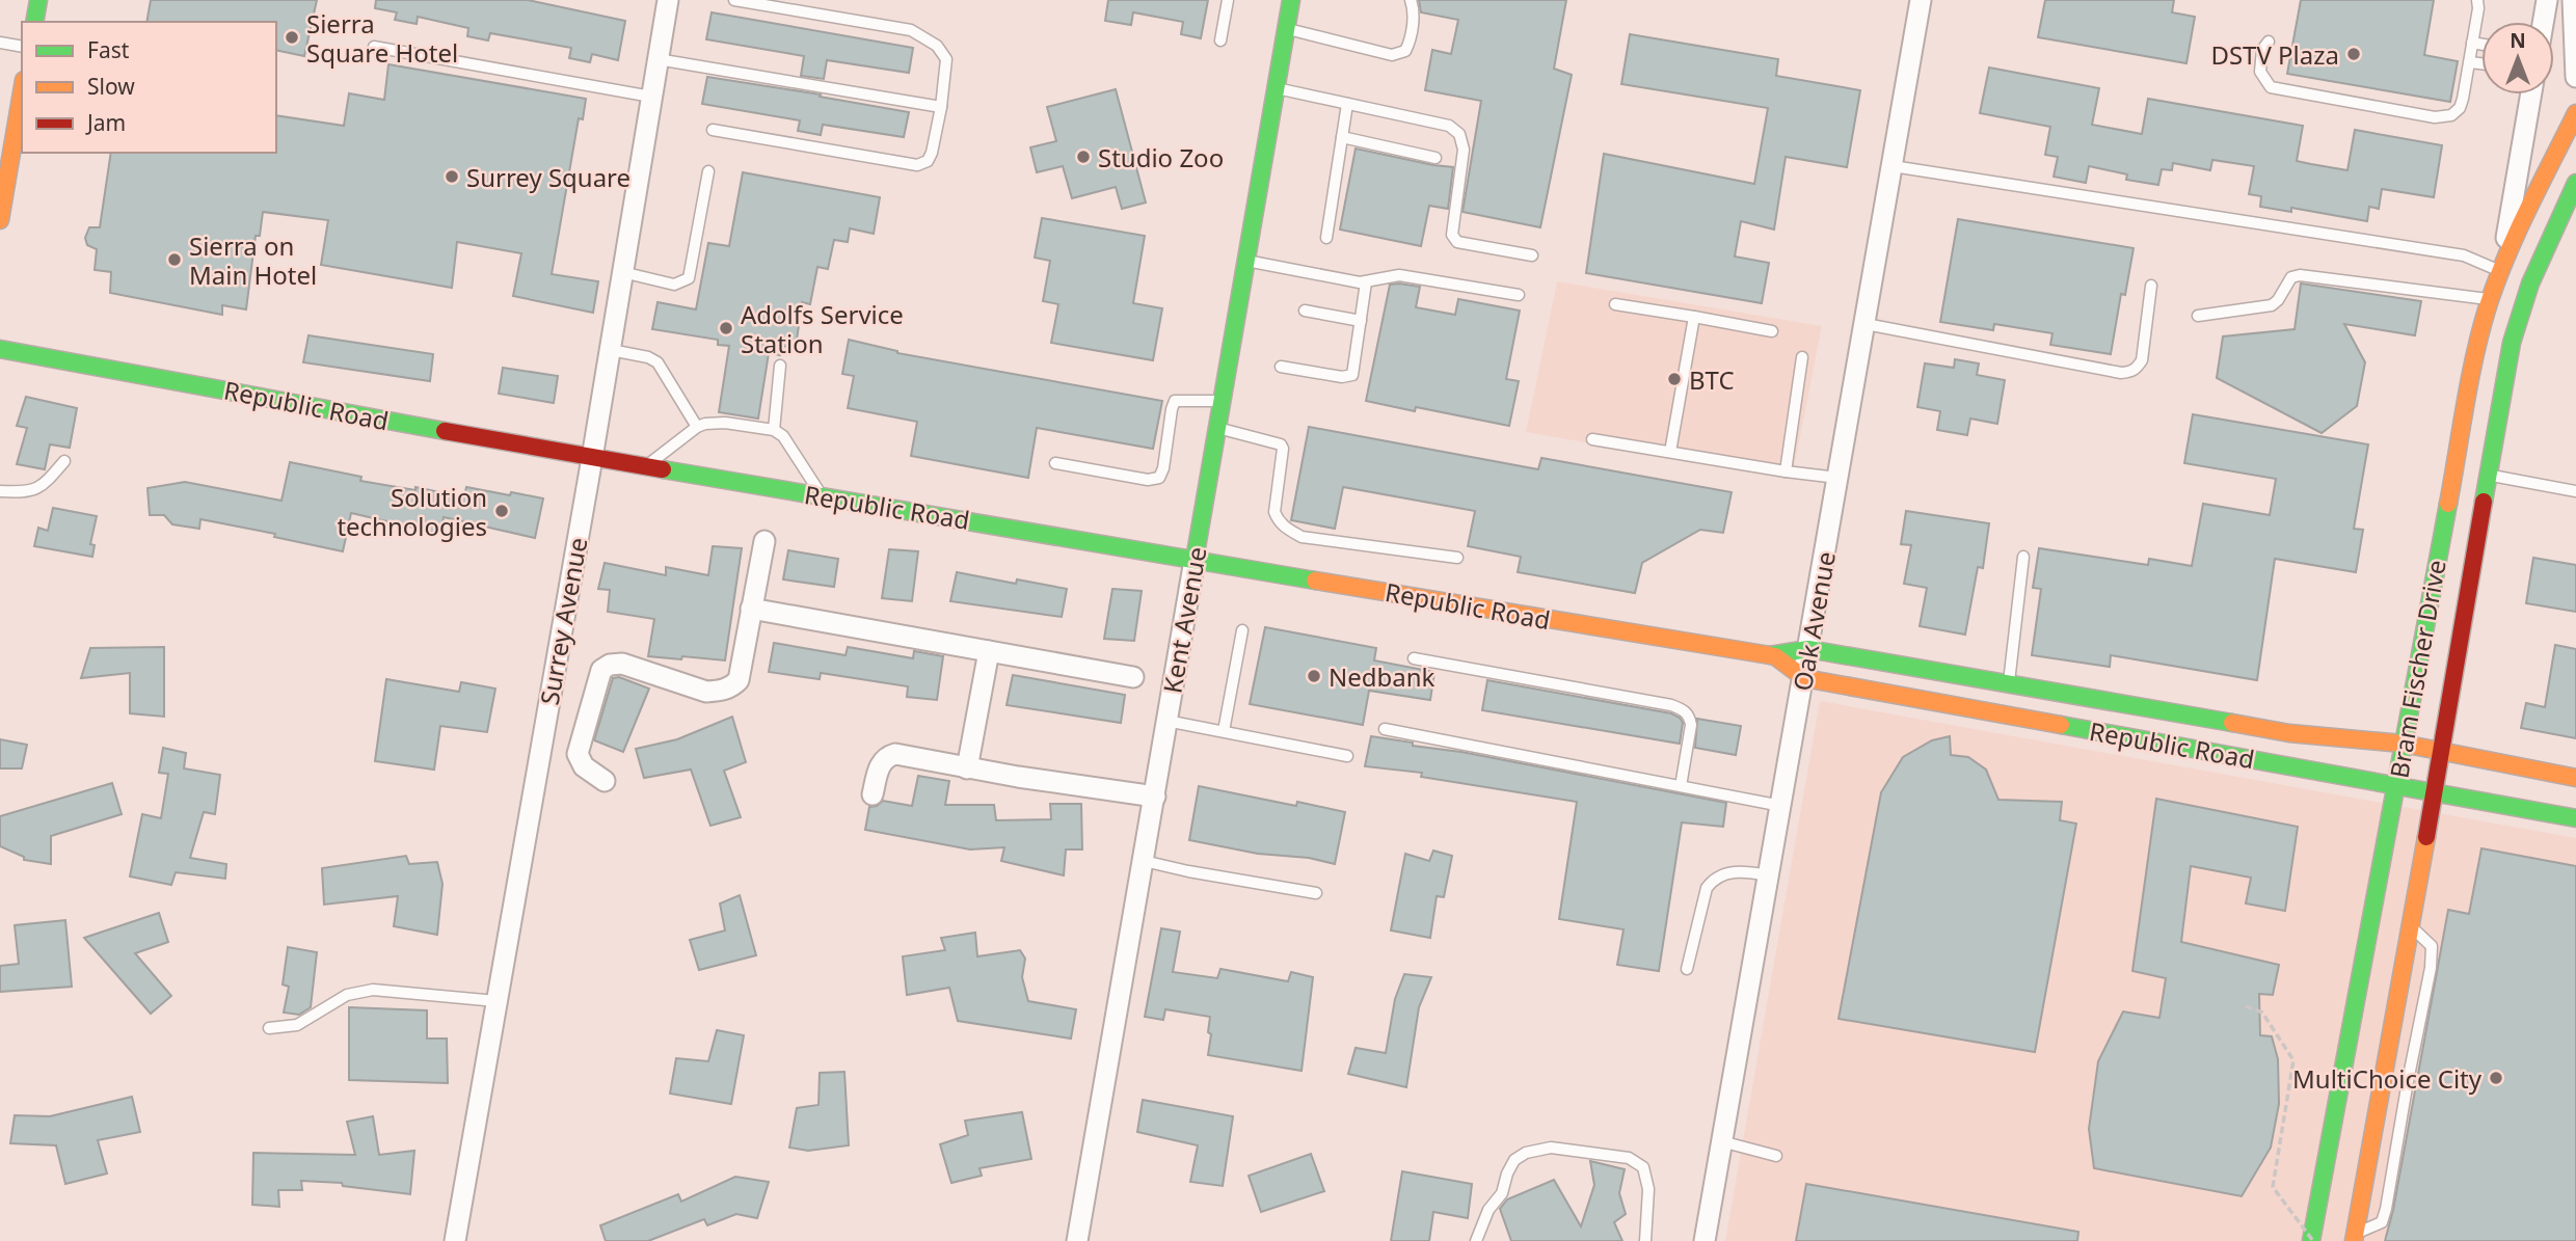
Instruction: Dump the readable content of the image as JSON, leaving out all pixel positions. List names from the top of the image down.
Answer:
{
  "streets": {
    "main road": ["Republic Road", "Kent Avenue", "Bram Fischer Drive"],
    "street": ["Surrey Avenue", "Oak Avenue"]
  },
  "crossings": [
    ["Republic Road", "Kent Avenue"],
    ["Republic Road", "Surrey Avenue"],
    ["Republic Road", "Oak Avenue"],
    ["Republic Road", "Bram Fischer Drive"]
  ],
  "places": [
    "Sierra Square Hotel",
    "DSTV Plaza",
    "Studio Zoo",
    "Surrey Square",
    "Sierra on Main Hotel",
    "Adolfs Service Station",
    "BTC",
    "Solution technologies",
    "Nedbank",
    "MultiChoice City"
  ],
  "legend": ["Fast", "Slow", "Jam"],
  "north": "top"
}
